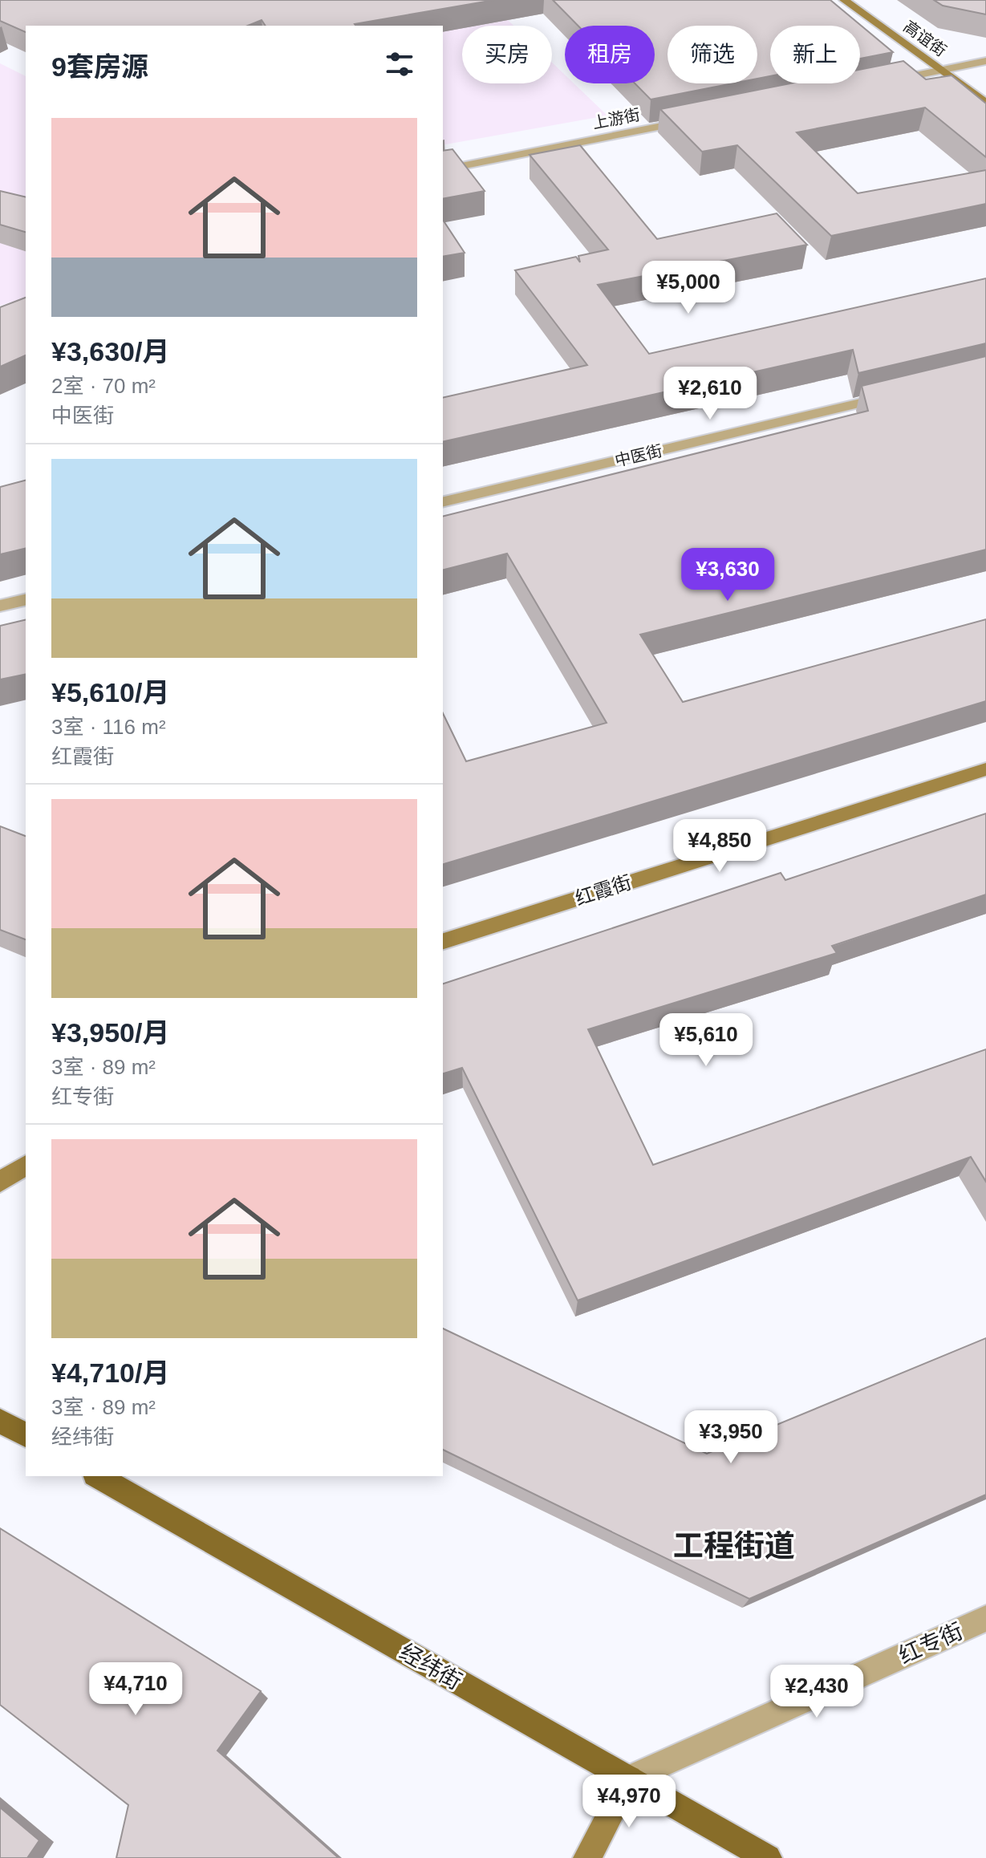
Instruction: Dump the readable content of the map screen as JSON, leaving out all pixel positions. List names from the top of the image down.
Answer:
{
  "streets": {
    "main road": ["高谊街", "红霞街", "经纬街"],
    "street": ["上游街", "中医街", "红专街"]
  },
  "crossings": [
    ["红专街", "经纬街"]
  ],
  "districts": ["工程街道"],
  "page": {
    "chip": [
      "买房",
      "租房",
      "筛选",
      "新上"
    ],
    "heading": "9套房源",
    "list": [
      {
        "name": "¥3,630/月",
        "note": "2室 · 70 m² · 中医街"
      },
      {
        "name": "¥5,610/月",
        "note": "3室 · 116 m² · 红霞街"
      },
      {
        "name": "¥3,950/月",
        "note": "3室 · 89 m² · 红专街"
      },
      {
        "name": "¥4,710/月",
        "note": "3室 · 89 m² · 经纬街"
      }
    ],
    "price": [
      "¥5,000",
      "¥2,610",
      "¥3,630",
      "¥4,850",
      "¥5,610",
      "¥3,950",
      "¥4,710",
      "¥2,430",
      "¥4,970"
    ]
  }
}
